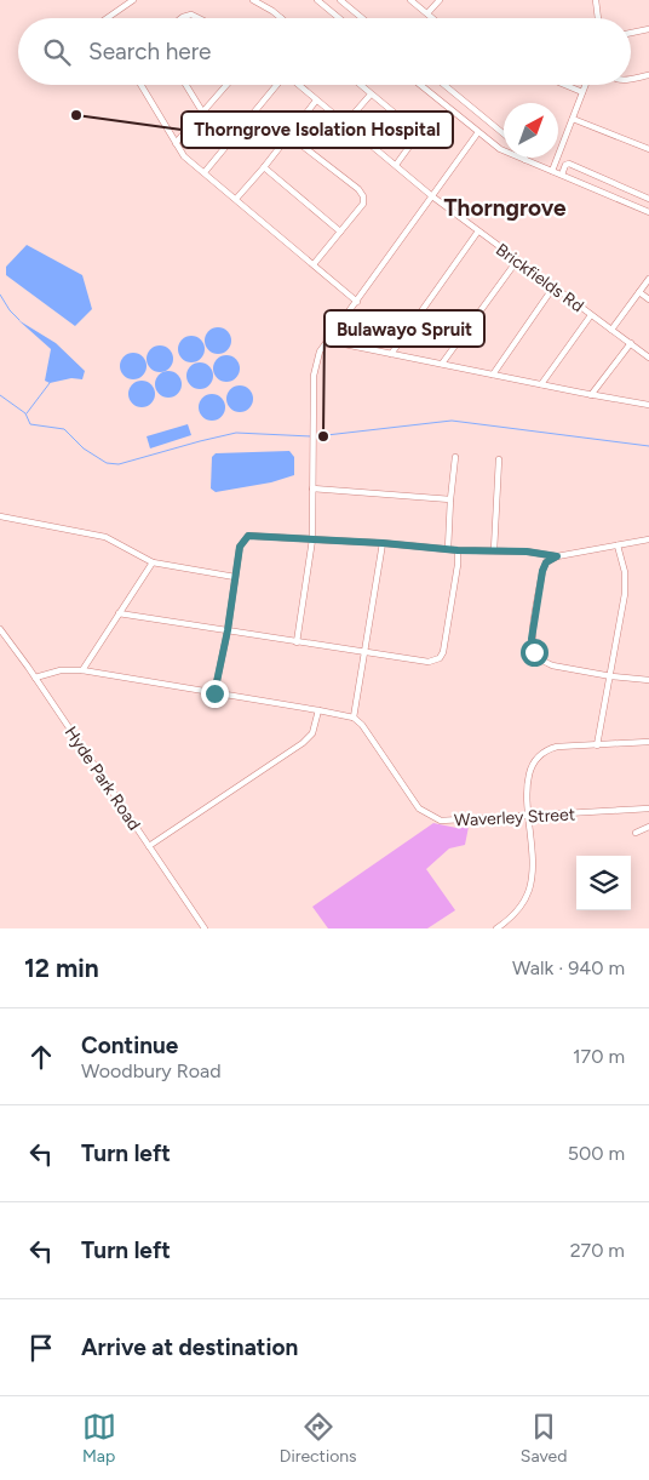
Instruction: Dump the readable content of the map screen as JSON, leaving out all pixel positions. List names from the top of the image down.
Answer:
{
  "streets": {
    "street": ["Brickfields Rd", "Hyde Park Road", "Waverley Street"]
  },
  "districts": ["Thorngrove"],
  "places": ["Thorngrove Isolation Hospital", "Bulawayo Spruit"],
  "north": "top right",
  "page": {
    "search": "Search here",
    "heading": ["12 min", "Walk · 940 m"],
    "list": [
      ["Continue", "Woodbury Road", "170 m"],
      ["Turn left", "500 m"],
      ["Turn left", "270 m"],
      "Arrive at destination"
    ],
    "nav": ["Map", "Directions", "Saved"]
  }
}
